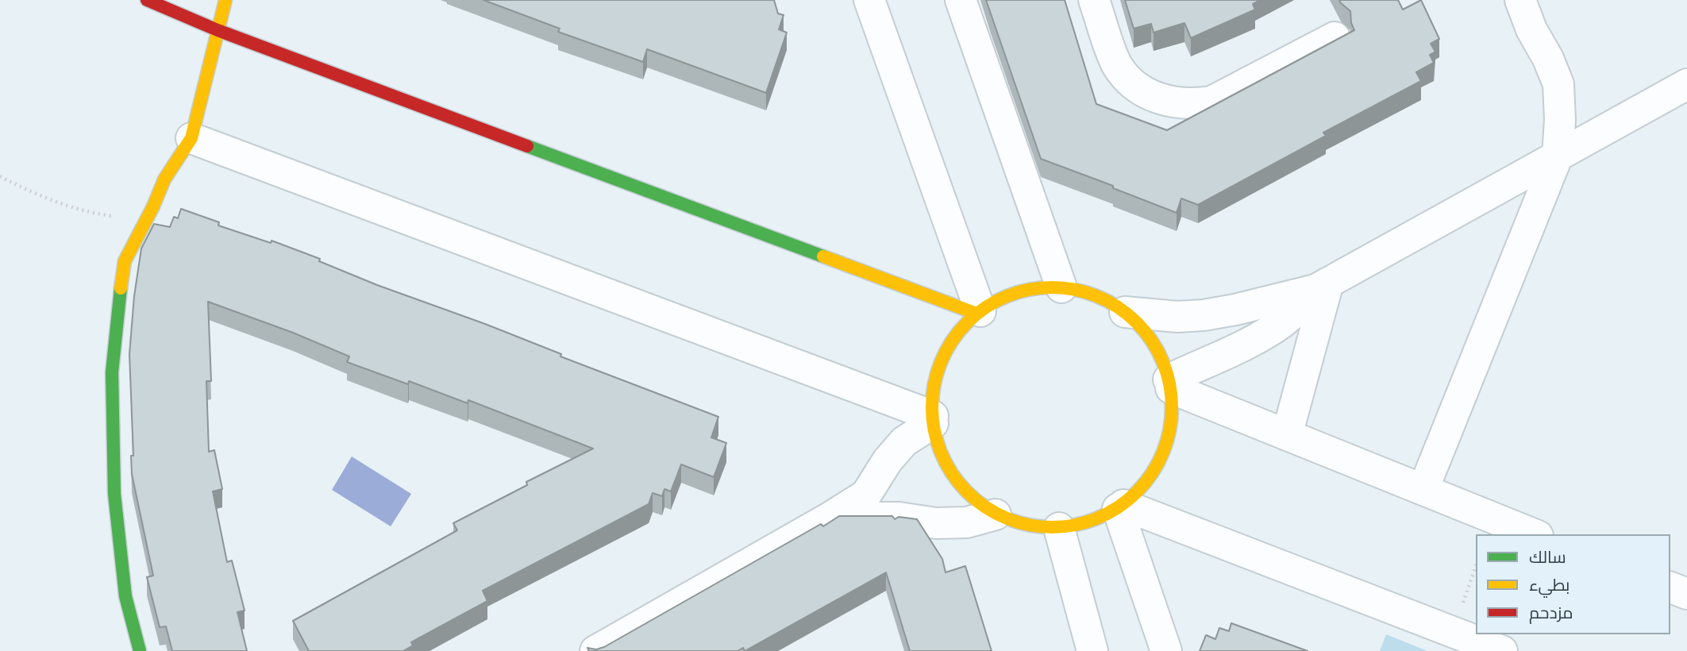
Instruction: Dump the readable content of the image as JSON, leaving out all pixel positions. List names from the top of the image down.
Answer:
{
  "legend": ["سالك", "بطيء", "مزدحم"]
}
